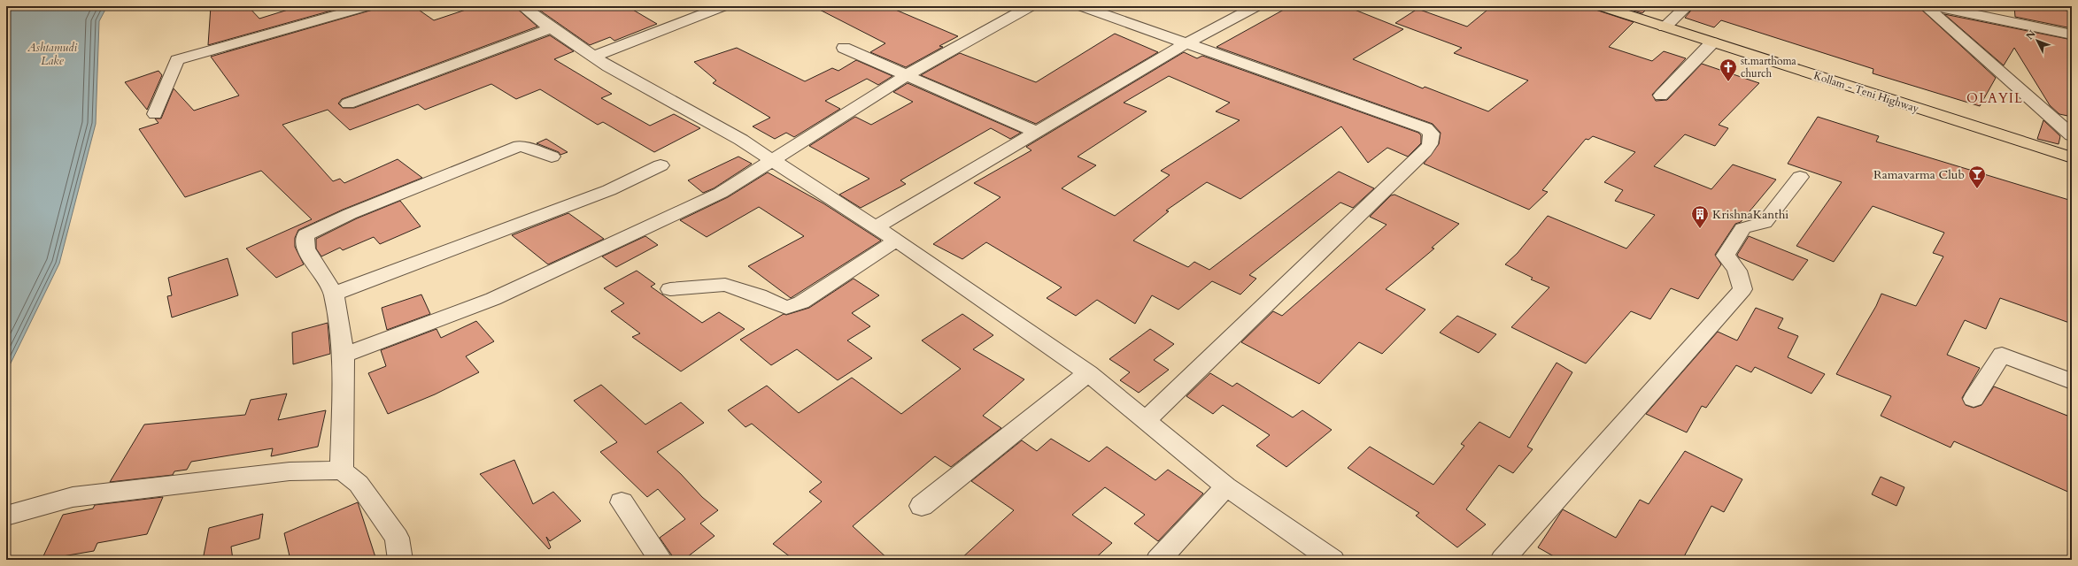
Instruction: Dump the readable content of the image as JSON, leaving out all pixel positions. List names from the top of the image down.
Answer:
{
  "streets": {
    "main road": ["Kollam - Teni Highway"]
  },
  "districts": ["OLAYIL"],
  "water": ["Ashtamudi Lake"],
  "places": {
    "church": ["st.marthoma church"],
    "bar": ["Ramavarma Club"],
    "building": ["KrishnaKanthi"]
  },
  "north": "top left"
}
